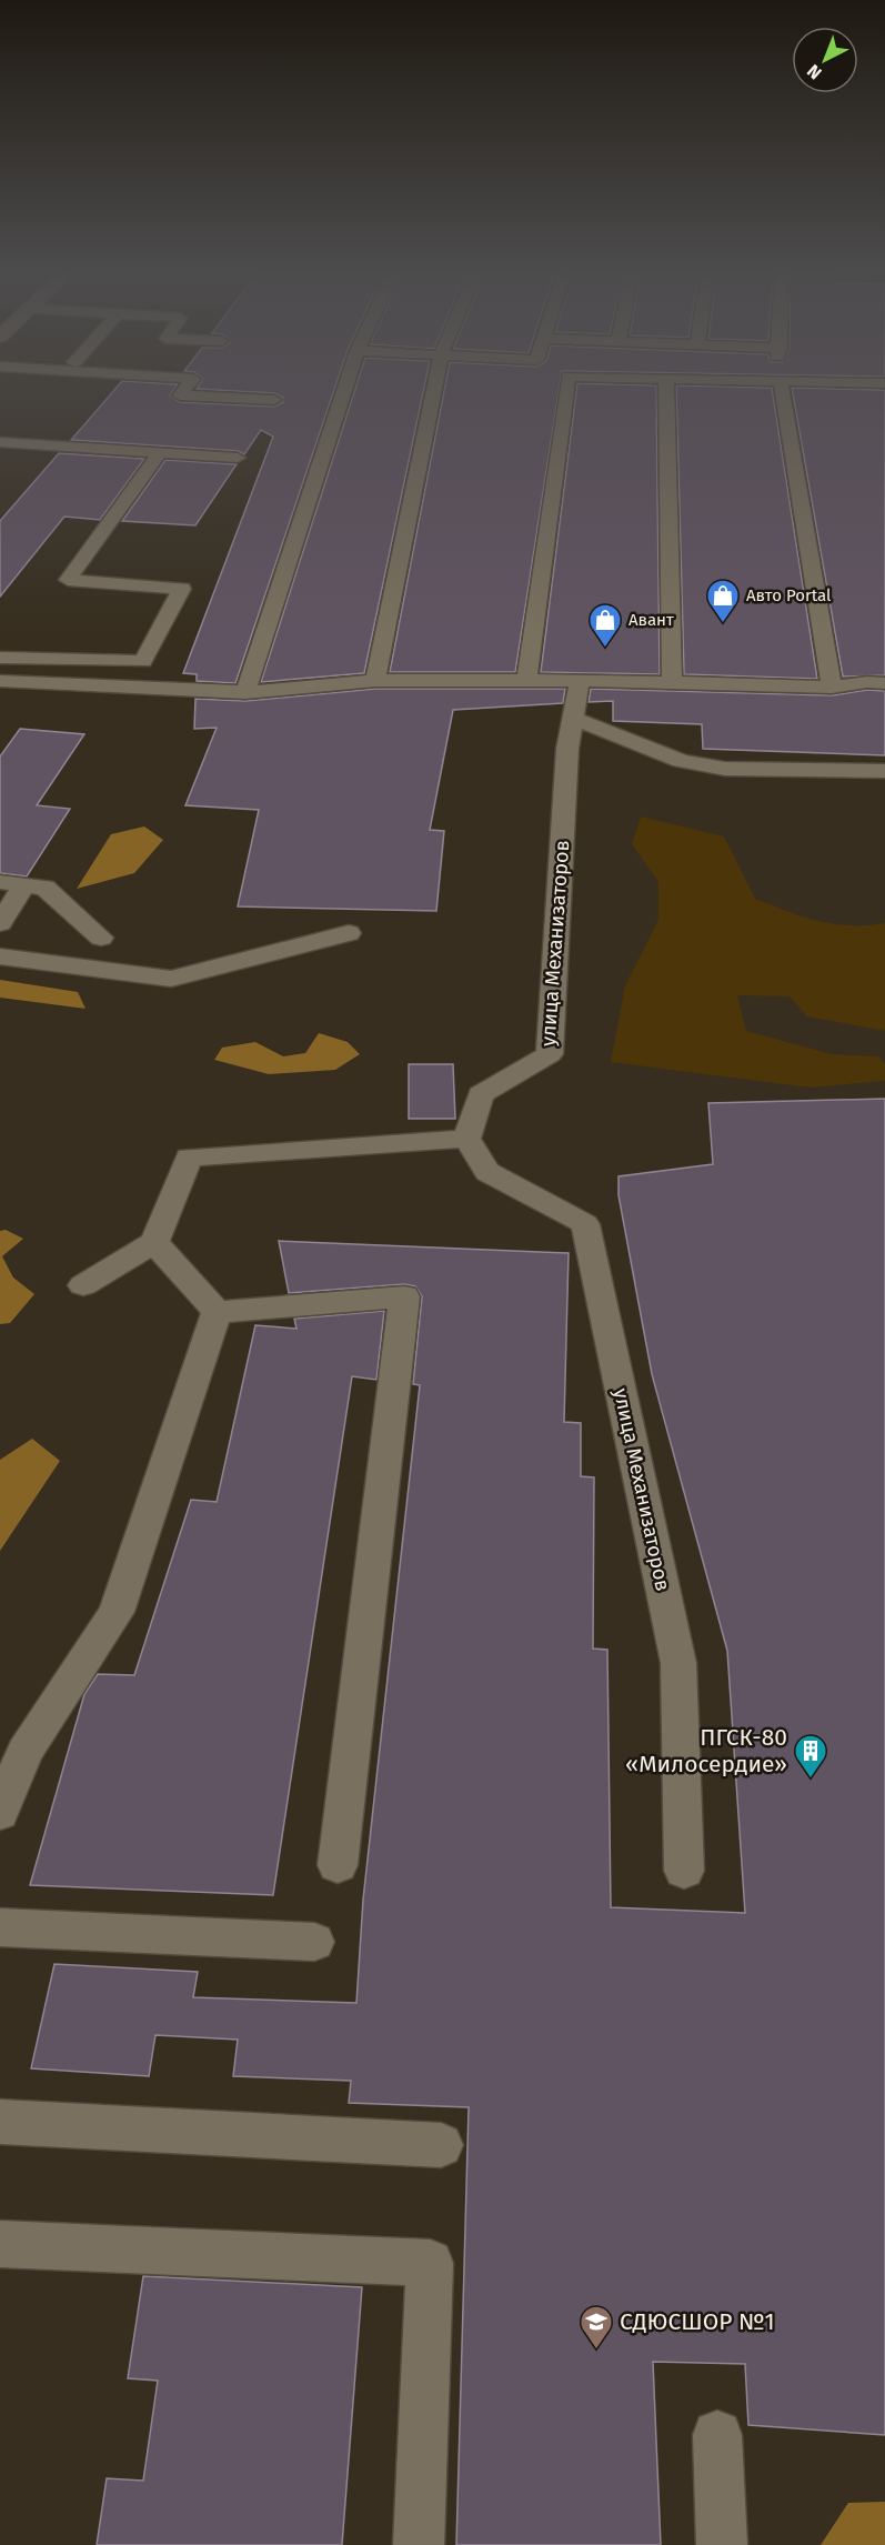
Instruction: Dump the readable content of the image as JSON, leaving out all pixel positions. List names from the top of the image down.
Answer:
{
  "streets": {
    "lane": ["улица Механизаторов"]
  },
  "places": {
    "shop": ["Авто Portal", "Авант"],
    "building": ["ПГСК-80 «Милосердие»"],
    "school or university": ["СДЮСШОР №1"]
  },
  "north": "bottom left"
}
